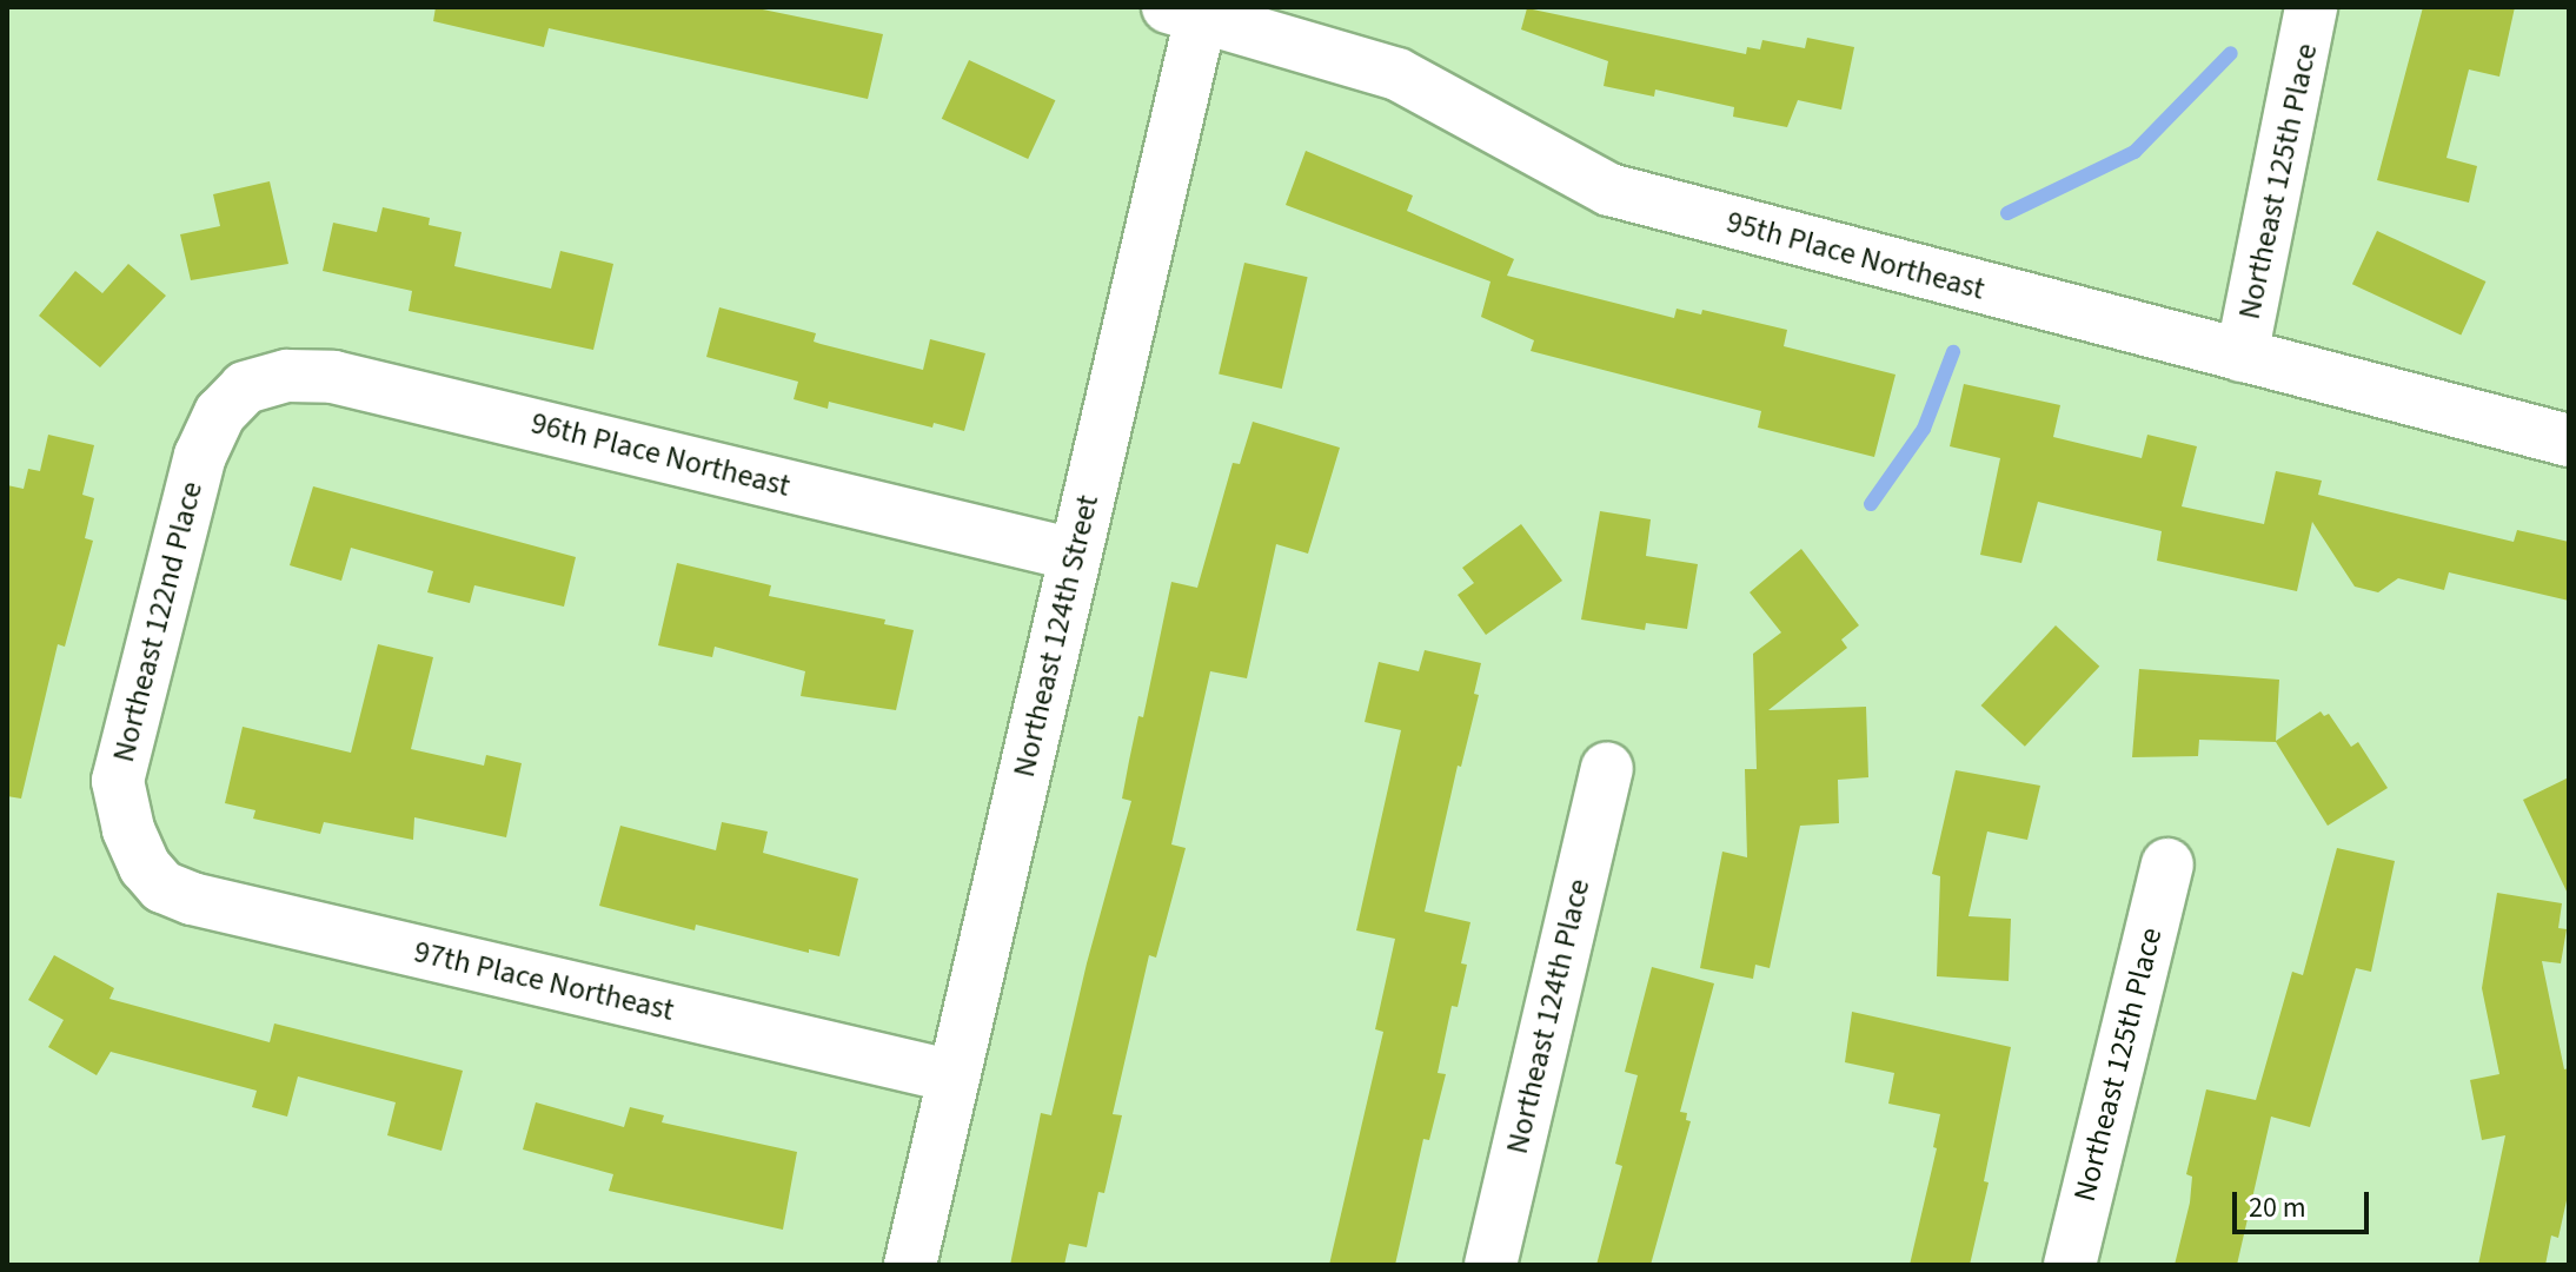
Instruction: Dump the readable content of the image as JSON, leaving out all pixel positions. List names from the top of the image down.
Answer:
{
  "streets": {
    "street": [
      "Northeast 125th Place",
      "95th Place Northeast",
      "96th Place Northeast",
      "Northeast 122nd Place",
      "Northeast 124th Street",
      "97th Place Northeast",
      "Northeast 124th Place"
    ]
  },
  "crossings": [
    ["Northeast 125th Place", "95th Place Northeast"],
    ["95th Place Northeast", "Northeast 124th Street"],
    ["96th Place Northeast", "Northeast 122nd Place"],
    ["96th Place Northeast", "Northeast 124th Street"],
    ["Northeast 122nd Place", "97th Place Northeast"],
    ["Northeast 124th Street", "97th Place Northeast"]
  ],
  "scale_bar": "20 m"
}
